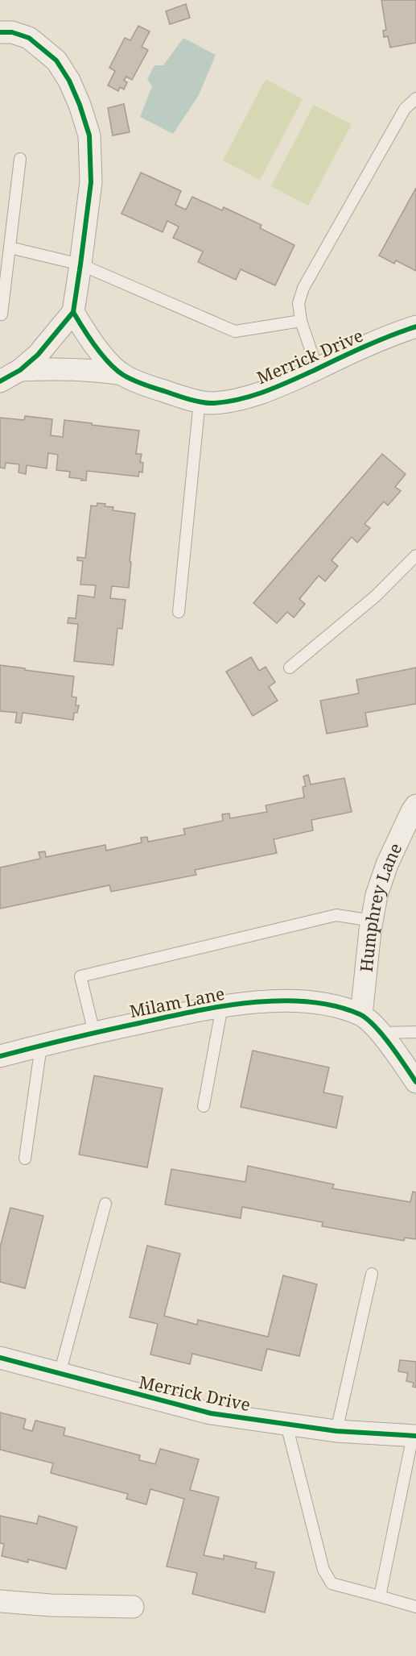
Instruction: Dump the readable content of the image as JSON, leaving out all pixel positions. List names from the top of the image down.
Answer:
{
  "streets": {
    "street": ["Merrick Drive", "Humphrey Lane", "Milam Lane"]
  },
  "crossings": [
    ["Humphrey Lane", "Milam Lane"]
  ]
}
